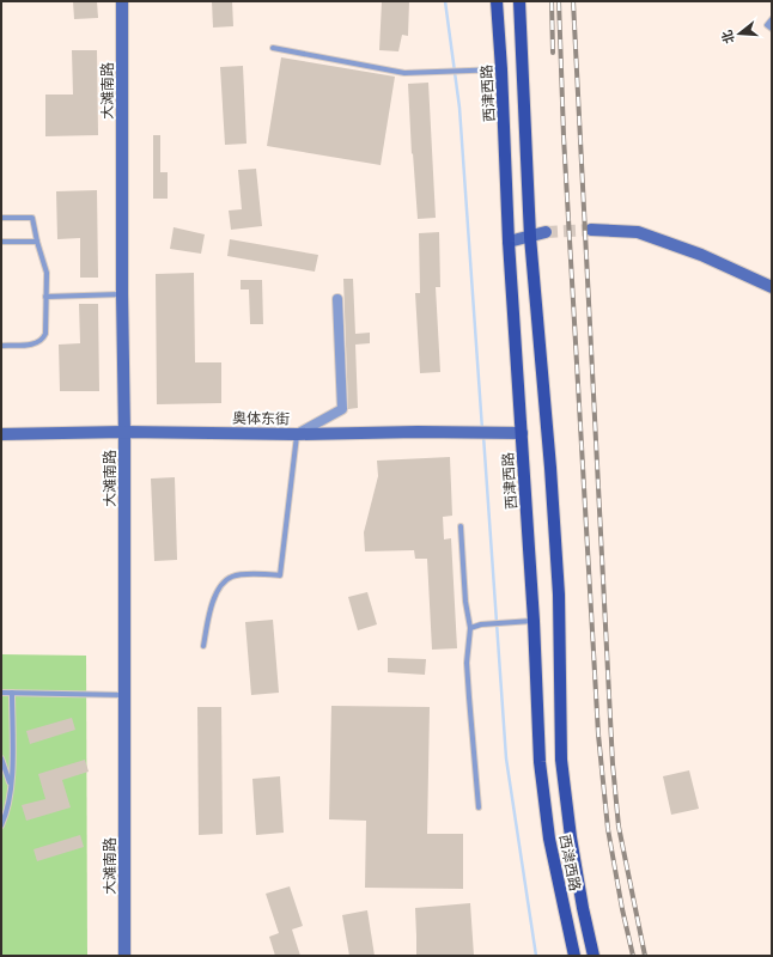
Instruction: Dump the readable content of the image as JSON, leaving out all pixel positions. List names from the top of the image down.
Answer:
{
  "streets": {
    "main road": ["西津西路"],
    "street": ["大滩南路", "奥体东街"]
  },
  "crossings": [
    ["大滩南路", "奥体东街"],
    ["西津西路", "奥体东街"]
  ],
  "north": "left"
}
